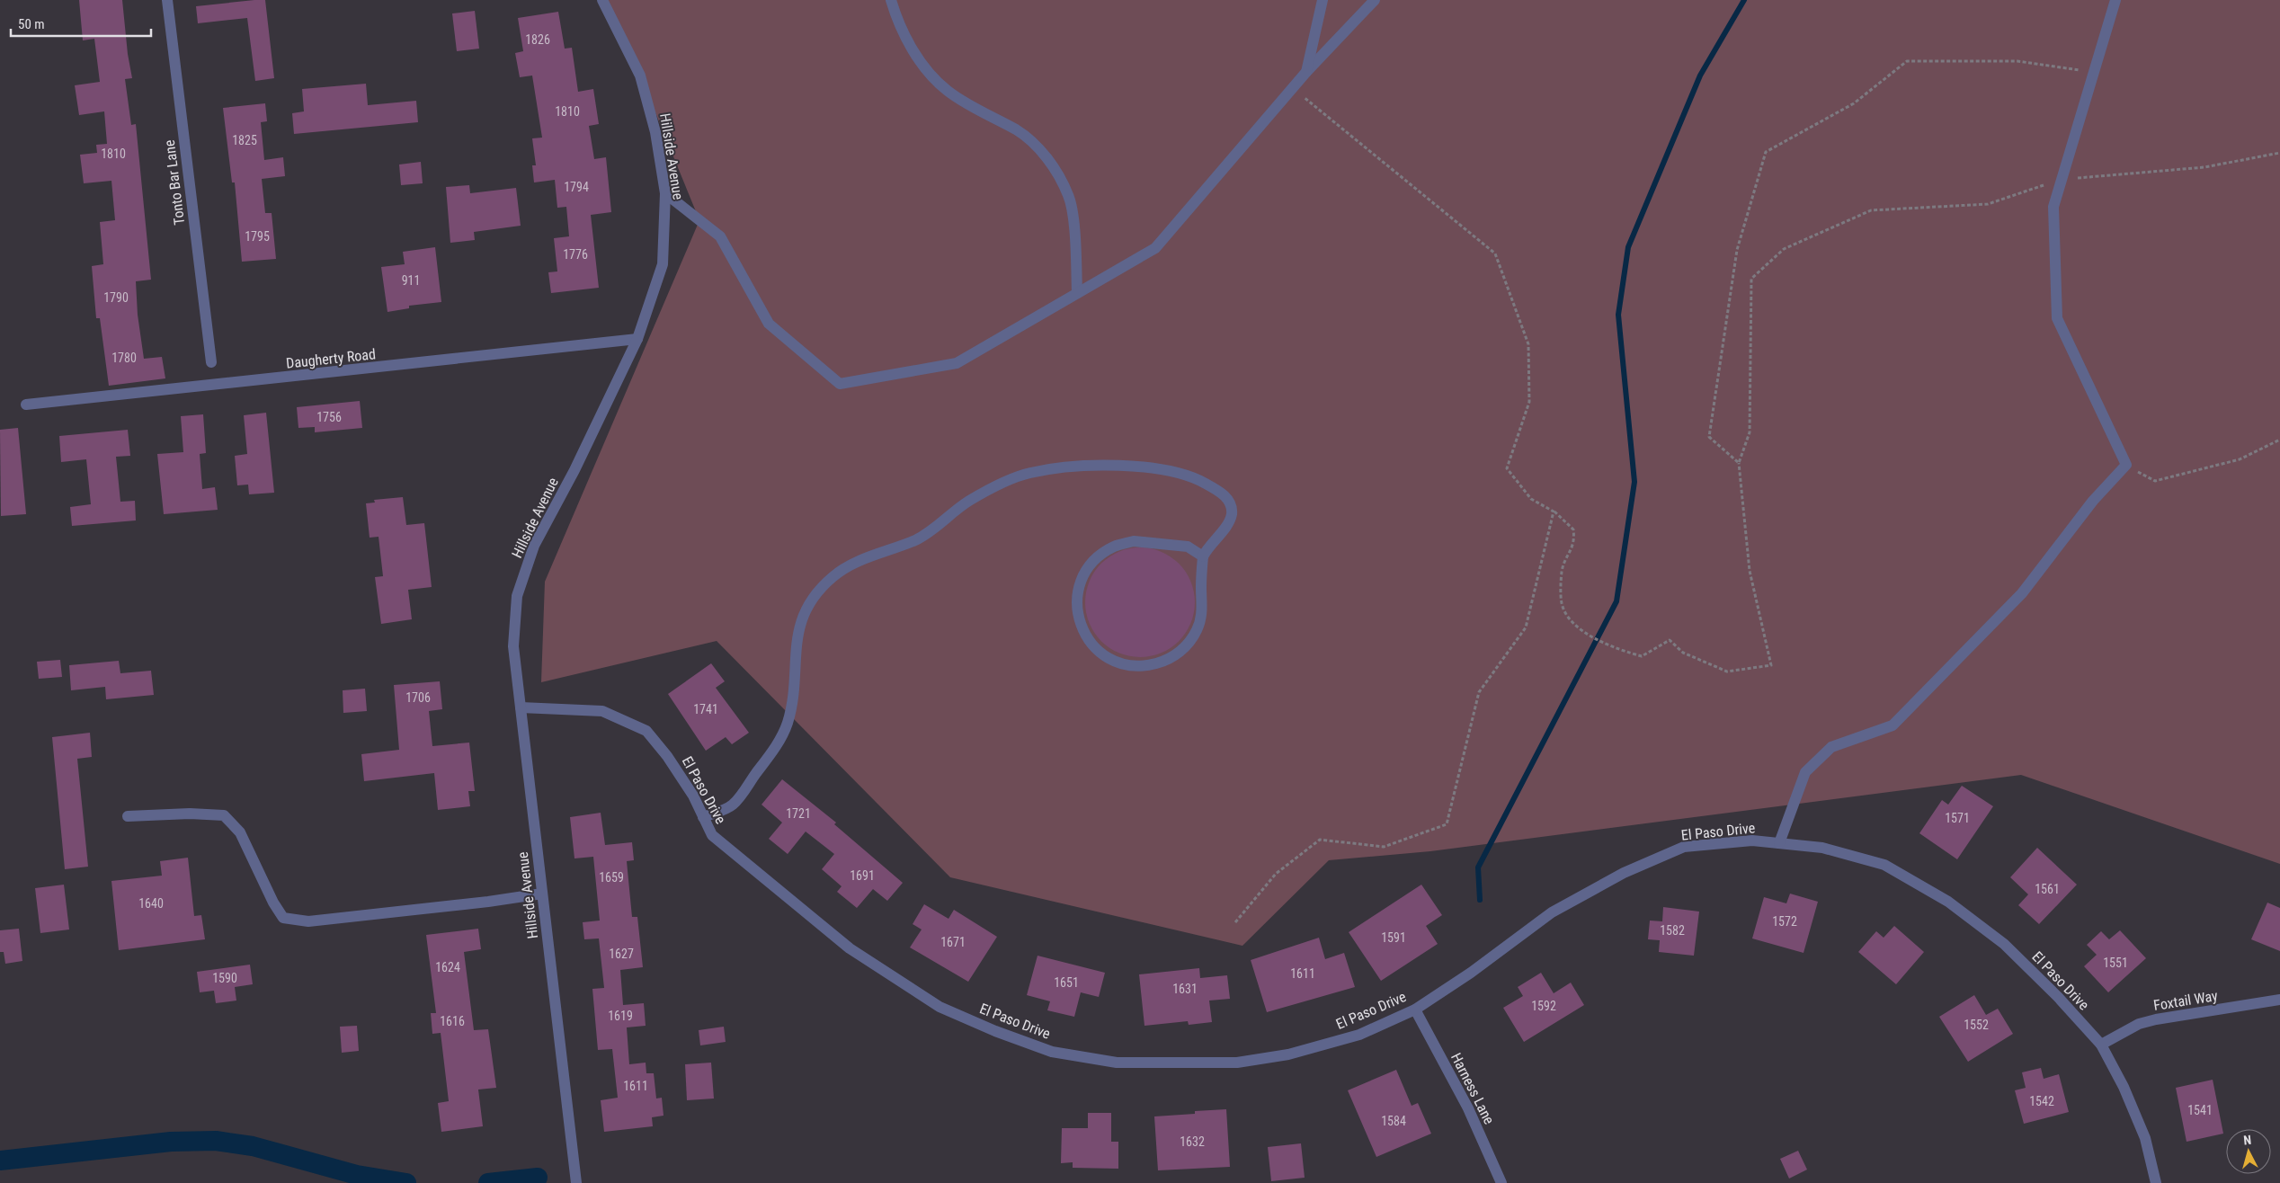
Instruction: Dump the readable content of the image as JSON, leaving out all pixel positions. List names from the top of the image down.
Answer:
{
  "streets": {
    "street": [
      "Hillside Avenue",
      "Tonto Bar Lane",
      "Daugherty Road",
      "El Paso Drive",
      "Foxtail Way",
      "Harness Lane"
    ]
  },
  "crossings": [
    ["Hillside Avenue", "Daugherty Road"],
    ["Hillside Avenue", "El Paso Drive"],
    ["El Paso Drive", "Foxtail Way"],
    ["El Paso Drive", "Harness Lane"]
  ],
  "house_numbers": [
    "1826",
    "1810",
    "1825",
    "1810",
    "1794",
    "1795",
    "1776",
    "911",
    "1790",
    "1780",
    "1756",
    "1706",
    "1741",
    "1721",
    "1571",
    "1691",
    "1659",
    "1561",
    "1640",
    "1572",
    "1582",
    "1591",
    "1671",
    "1627",
    "1551",
    "1624",
    "1611",
    "1590",
    "1651",
    "1631",
    "1592",
    "1619",
    "1616",
    "1552",
    "1611",
    "1542",
    "1541",
    "1584",
    "1632"
  ],
  "scale_bar": "50 m",
  "north": "top"
}
